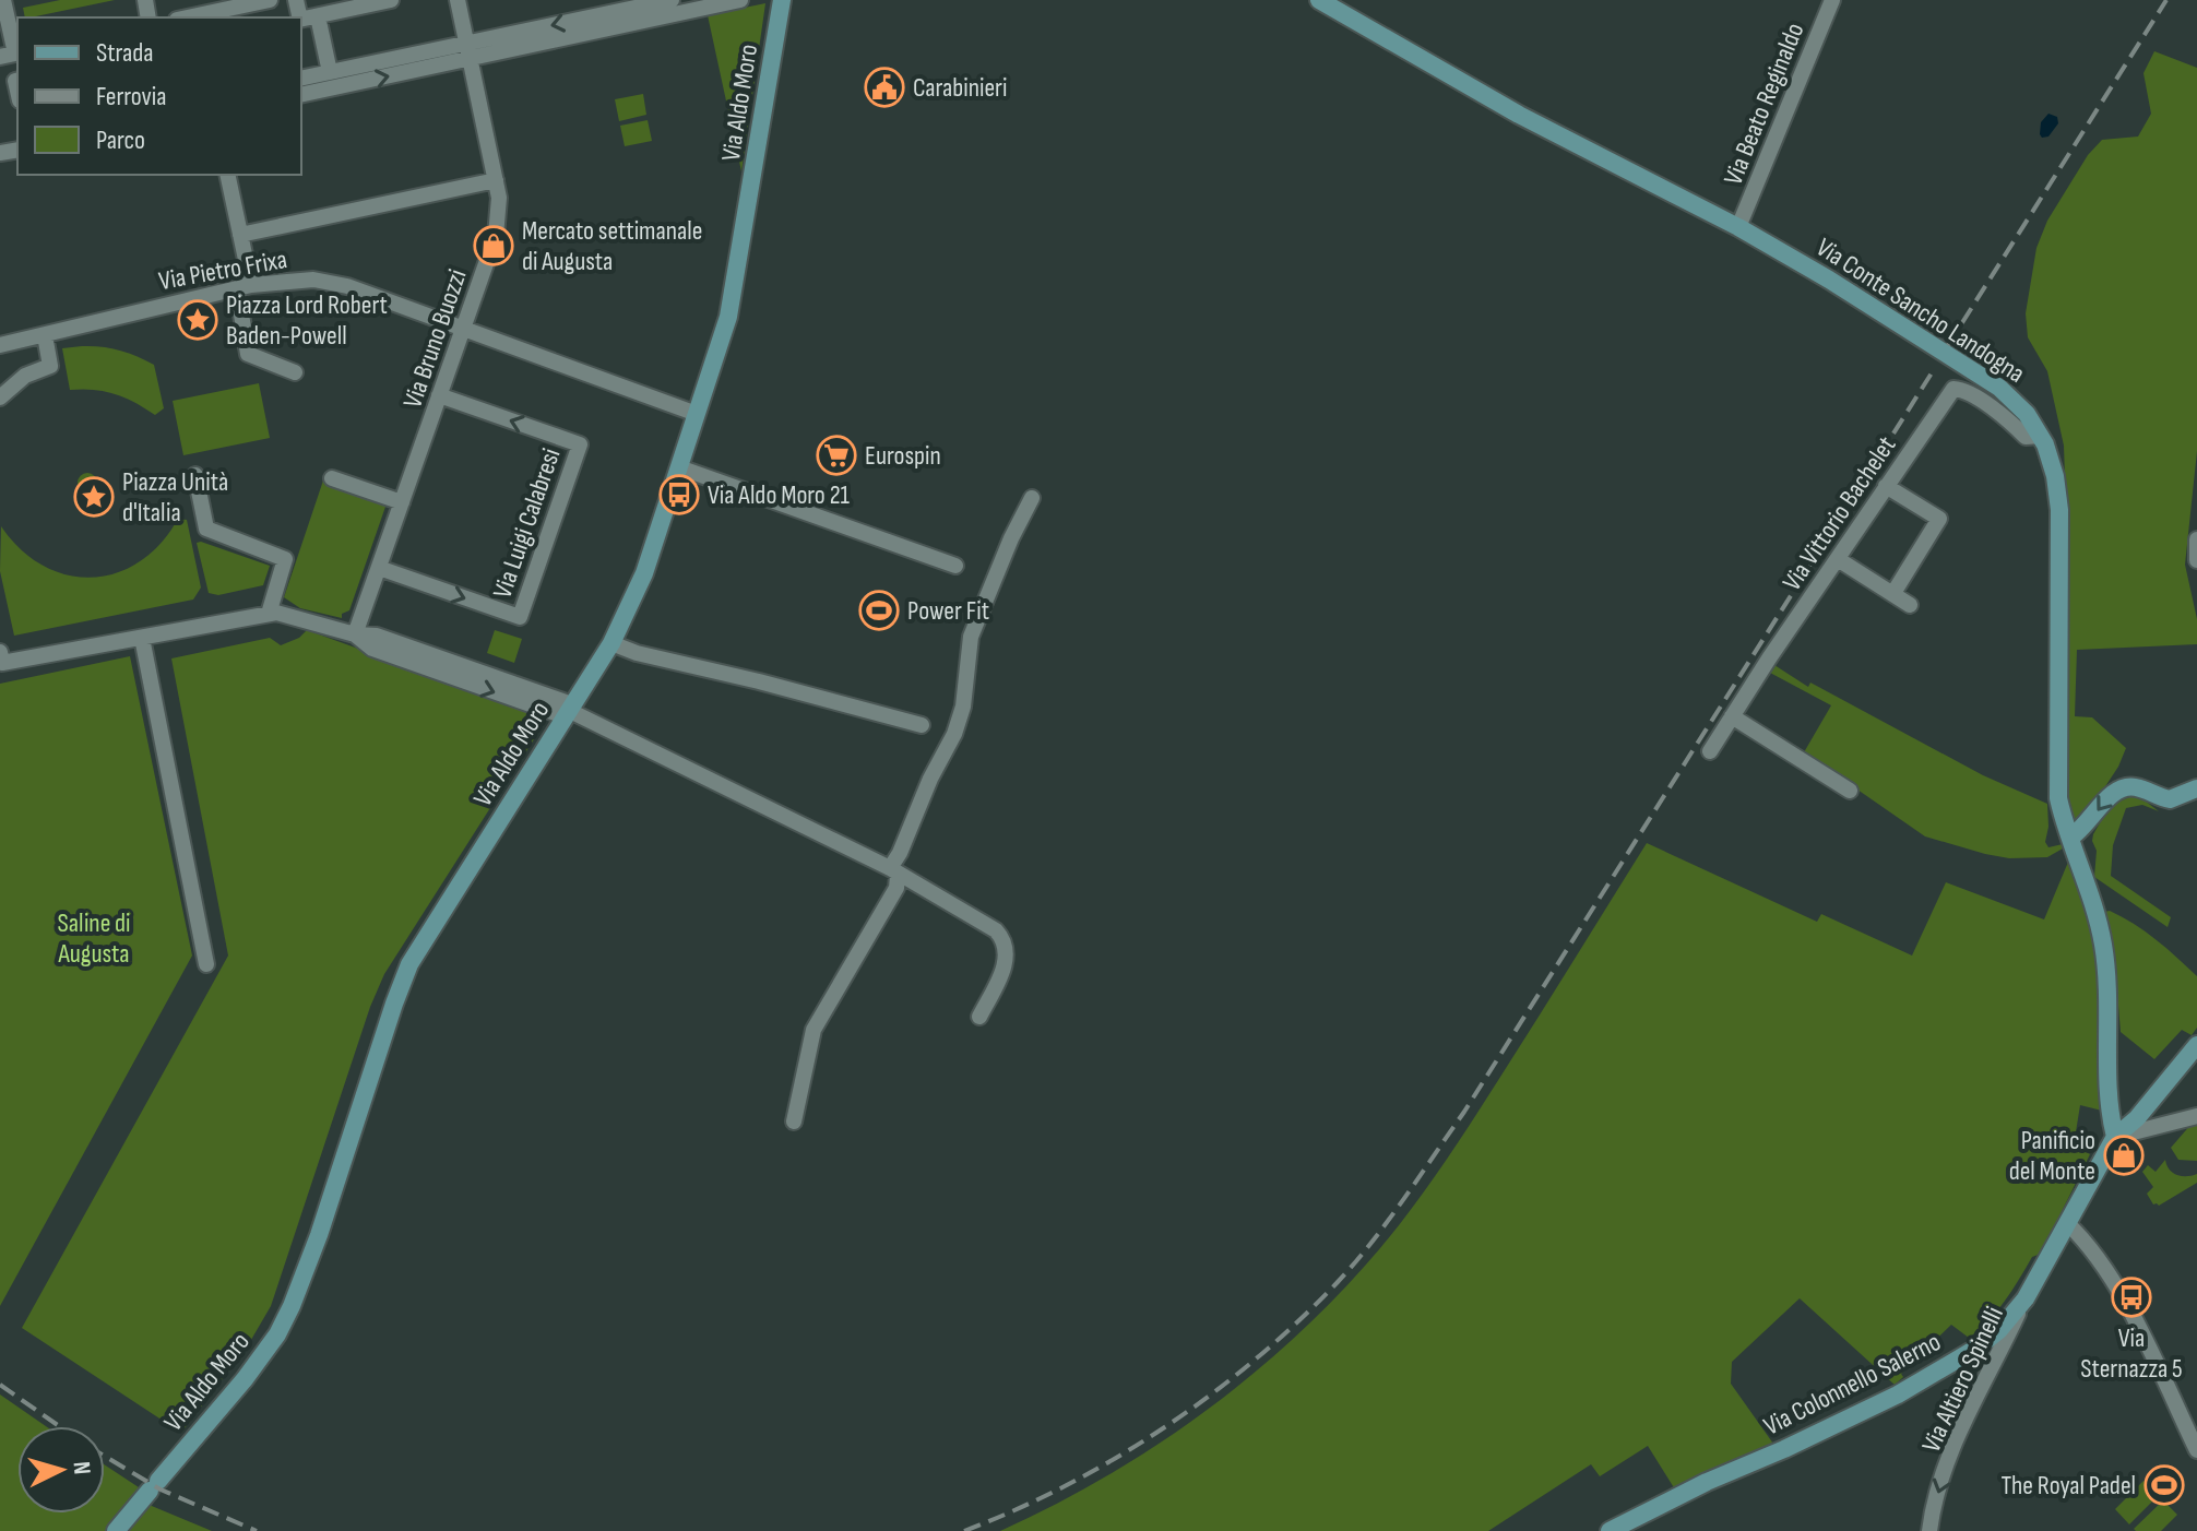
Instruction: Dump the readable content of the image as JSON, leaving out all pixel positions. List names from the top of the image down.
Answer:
{
  "streets": {
    "main road": ["Via Aldo Moro", "Via Conte Sancho Landogna", "Via Colonnello Salerno"],
    "street": [
      "Via Beato Reginaldo",
      "Via Pietro Frixa",
      "Via Bruno Buozzi",
      "Via Vittorio Bachelet",
      "Via Luigi Calabresi",
      "Via Altiero Spinelli"
    ]
  },
  "crossings": [
    ["Via Aldo Moro", "Via Pietro Frixa"],
    ["Via Beato Reginaldo", "Via Conte Sancho Landogna"],
    ["Via Pietro Frixa", "Via Bruno Buozzi"],
    ["Via Conte Sancho Landogna", "Via Vittorio Bachelet"],
    ["Via Conte Sancho Landogna", "Via Colonnello Salerno"],
    ["Via Bruno Buozzi", "Via Luigi Calabresi"],
    ["Via Altiero Spinelli", "Via Colonnello Salerno"]
  ],
  "one_way": ["Via Altiero Spinelli"],
  "parks": ["Saline di Augusta"],
  "places": {
    "public building": ["Carabinieri"],
    "shop": ["Mercato settimanale di Augusta", "Panificio del Monte"],
    "place": ["Piazza Lord Robert Baden-Powell", "Piazza Unità d'Italia"],
    "supermarket": ["Eurospin"],
    "bus stop": ["Via Aldo Moro 21", "Via Sternazza 5"],
    "sports": ["Power Fit", "The Royal Padel"]
  },
  "legend": ["Strada", "Ferrovia", "Parco"],
  "north": "right"
}
